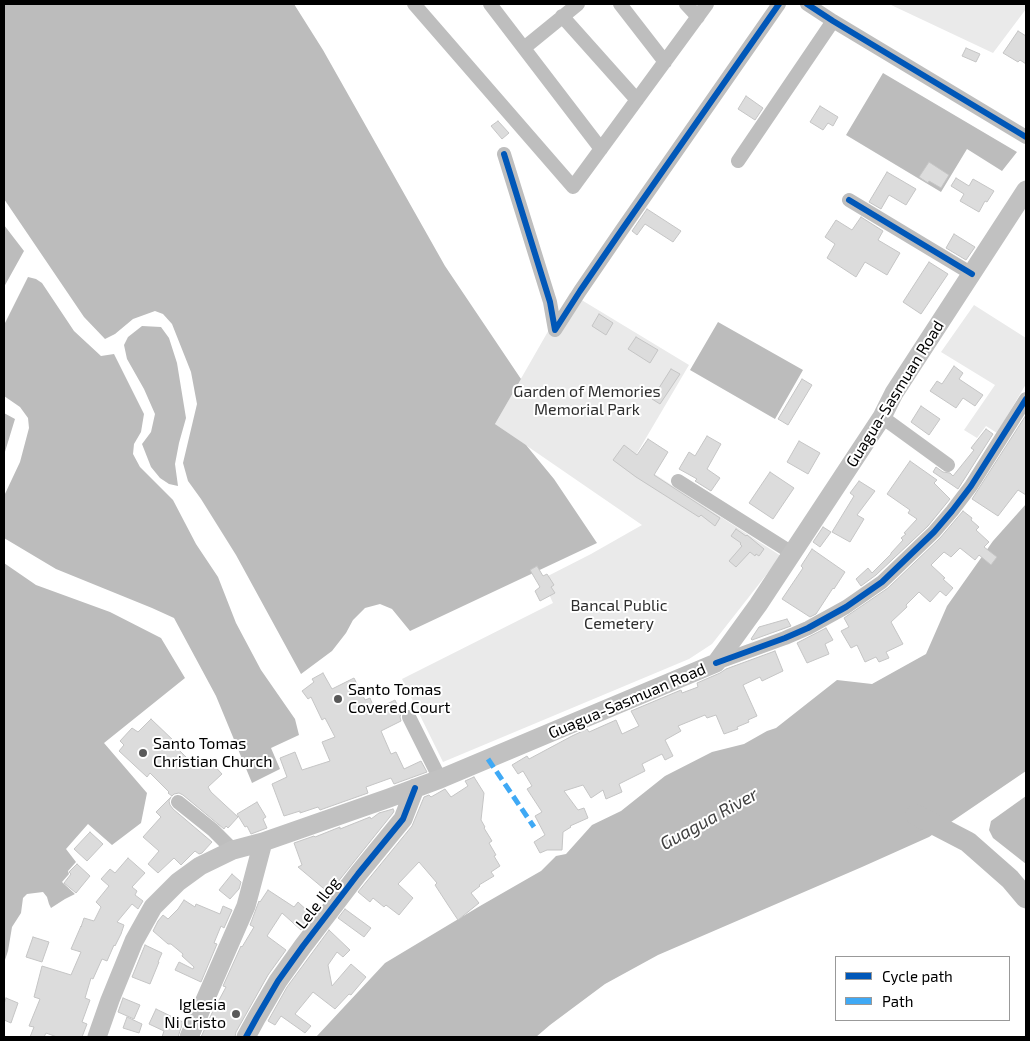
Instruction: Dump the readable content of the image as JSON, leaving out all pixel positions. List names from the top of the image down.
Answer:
{
  "streets": {
    "main road": ["Guagua-Sasmuan Road", "Lele Ilog"]
  },
  "crossings": [
    ["Guagua-Sasmuan Road", "Lele Ilog"]
  ],
  "water": ["Guagua River"],
  "parks": ["Garden of Memories Memorial Park", "Bancal Public Cemetery"],
  "places": ["Santo Tomas Covered Court", "Santo Tomas Christian Church", "Iglesia Ni Cristo"],
  "legend": ["Cycle path", "Path"]
}
